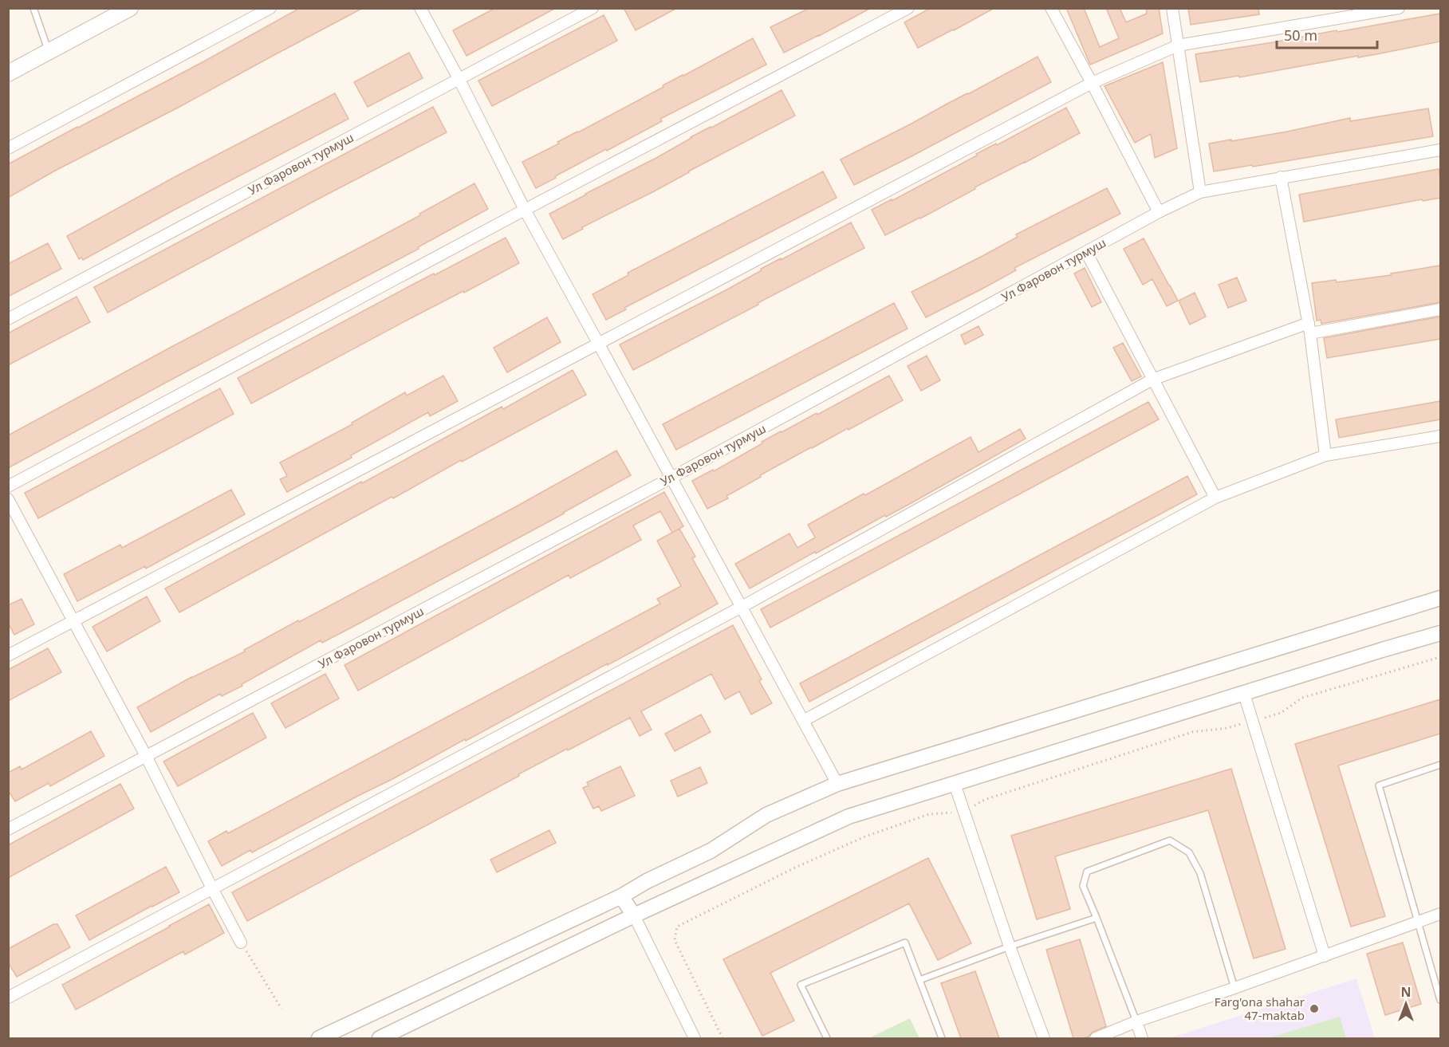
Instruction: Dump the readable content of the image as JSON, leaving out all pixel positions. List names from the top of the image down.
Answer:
{
  "streets": {
    "street": ["Ул Фаровон турмуш"]
  },
  "places": ["Farg'ona shahar 47-maktab"],
  "scale_bar": "50 m",
  "north": "top"
}
